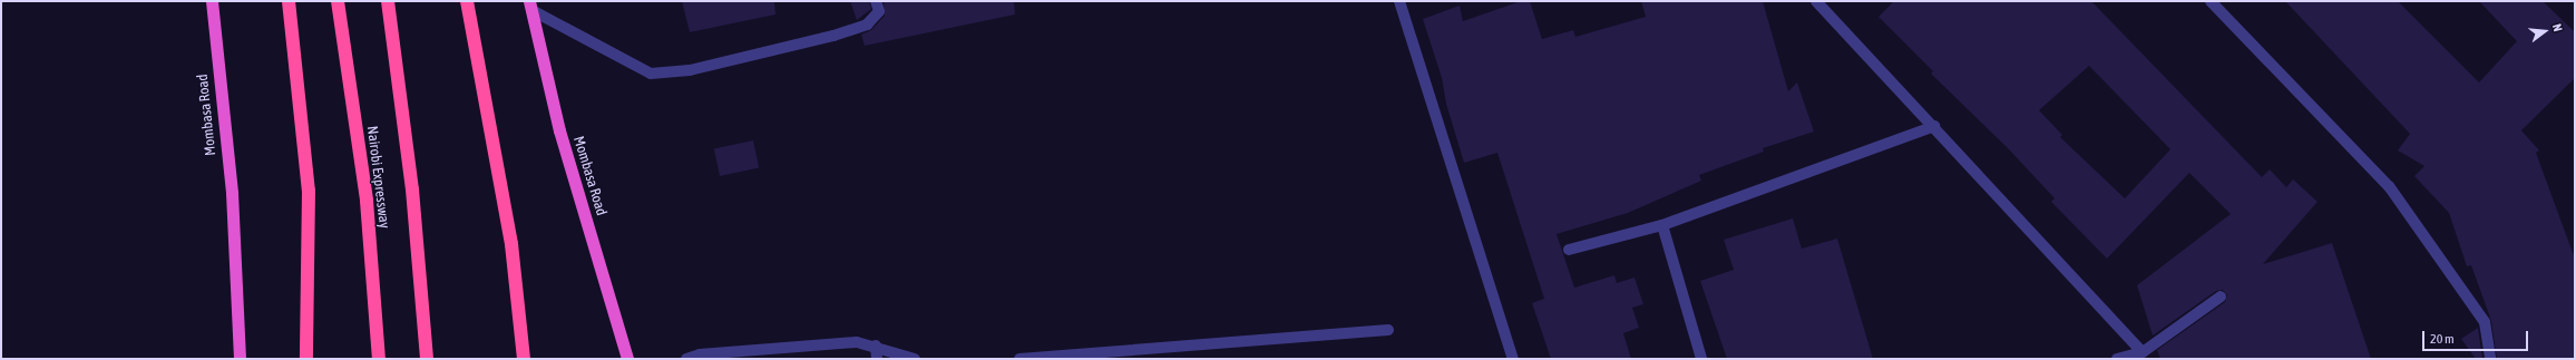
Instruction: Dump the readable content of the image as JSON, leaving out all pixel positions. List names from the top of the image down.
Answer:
{
  "streets": {
    "highway": ["Mombasa Road", "Nairobi Expressway"]
  },
  "scale_bar": "20 m",
  "north": "right"
}
